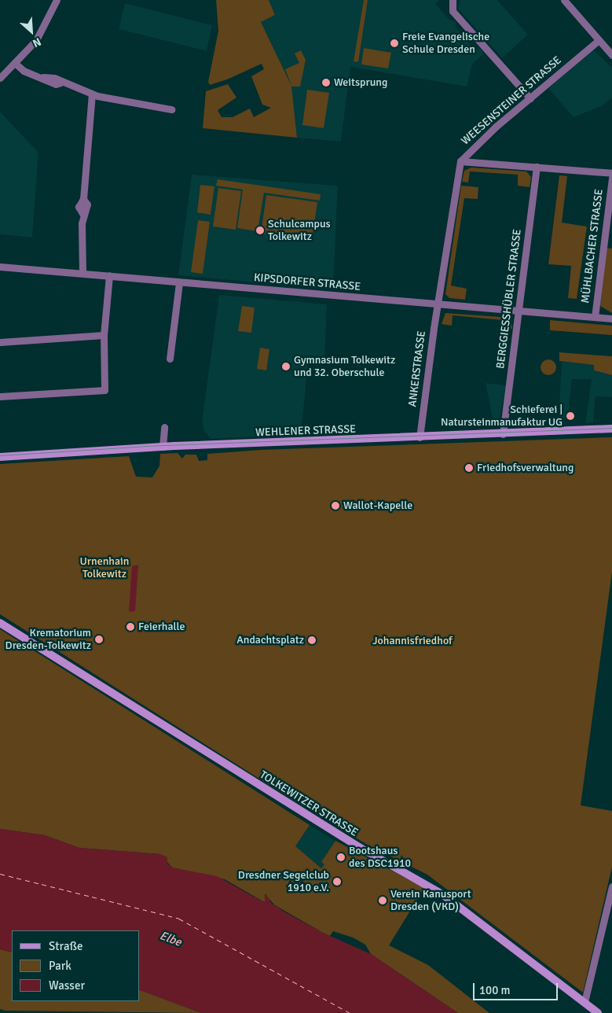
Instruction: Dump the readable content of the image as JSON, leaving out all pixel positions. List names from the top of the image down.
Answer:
{
  "streets": {
    "main road": ["WEHLENER STRASSE", "TOLKEWITZER STRASSE"],
    "street": [
      "WEESENSTEINER STRASSE",
      "MÜHLBACHER STRASSE",
      "KIPSDORFER STRASSE",
      "BERGGIESSHÜBLER STRASSE",
      "ANKERSTRASSE"
    ]
  },
  "crossings": [
    ["WEESENSTEINER STRASSE", "KIPSDORFER STRASSE"],
    ["WEESENSTEINER STRASSE", "ANKERSTRASSE"],
    ["MÜHLBACHER STRASSE", "KIPSDORFER STRASSE"],
    ["KIPSDORFER STRASSE", "BERGGIESSHÜBLER STRASSE"],
    ["KIPSDORFER STRASSE", "ANKERSTRASSE"],
    ["BERGGIESSHÜBLER STRASSE", "WEHLENER STRASSE"],
    ["ANKERSTRASSE", "WEHLENER STRASSE"]
  ],
  "water": ["Elbe"],
  "parks": ["Urnenhain Tolkewitz", "Johannisfriedhof"],
  "places": [
    "Freie Evangelische Schule Dresden",
    "Weitsprung",
    "Schulcampus Tolkewitz",
    "Gymnasium Tolkewitz und 32. Oberschule",
    "Schieferei | Natursteinmanufaktur UG",
    "Friedhofsverwaltung",
    "Wallot-Kapelle",
    "Feierhalle",
    "Krematorium Dresden-Tolkewitz",
    "Andachtsplatz",
    "Bootshaus des DSC1910",
    "Dresdner Segelclub 1910 e.V.",
    "Verein Kanusport Dresden (VKD)"
  ],
  "legend": ["Straße", "Park", "Wasser"],
  "scale_bar": "100 m",
  "north": "bottom right"
}
